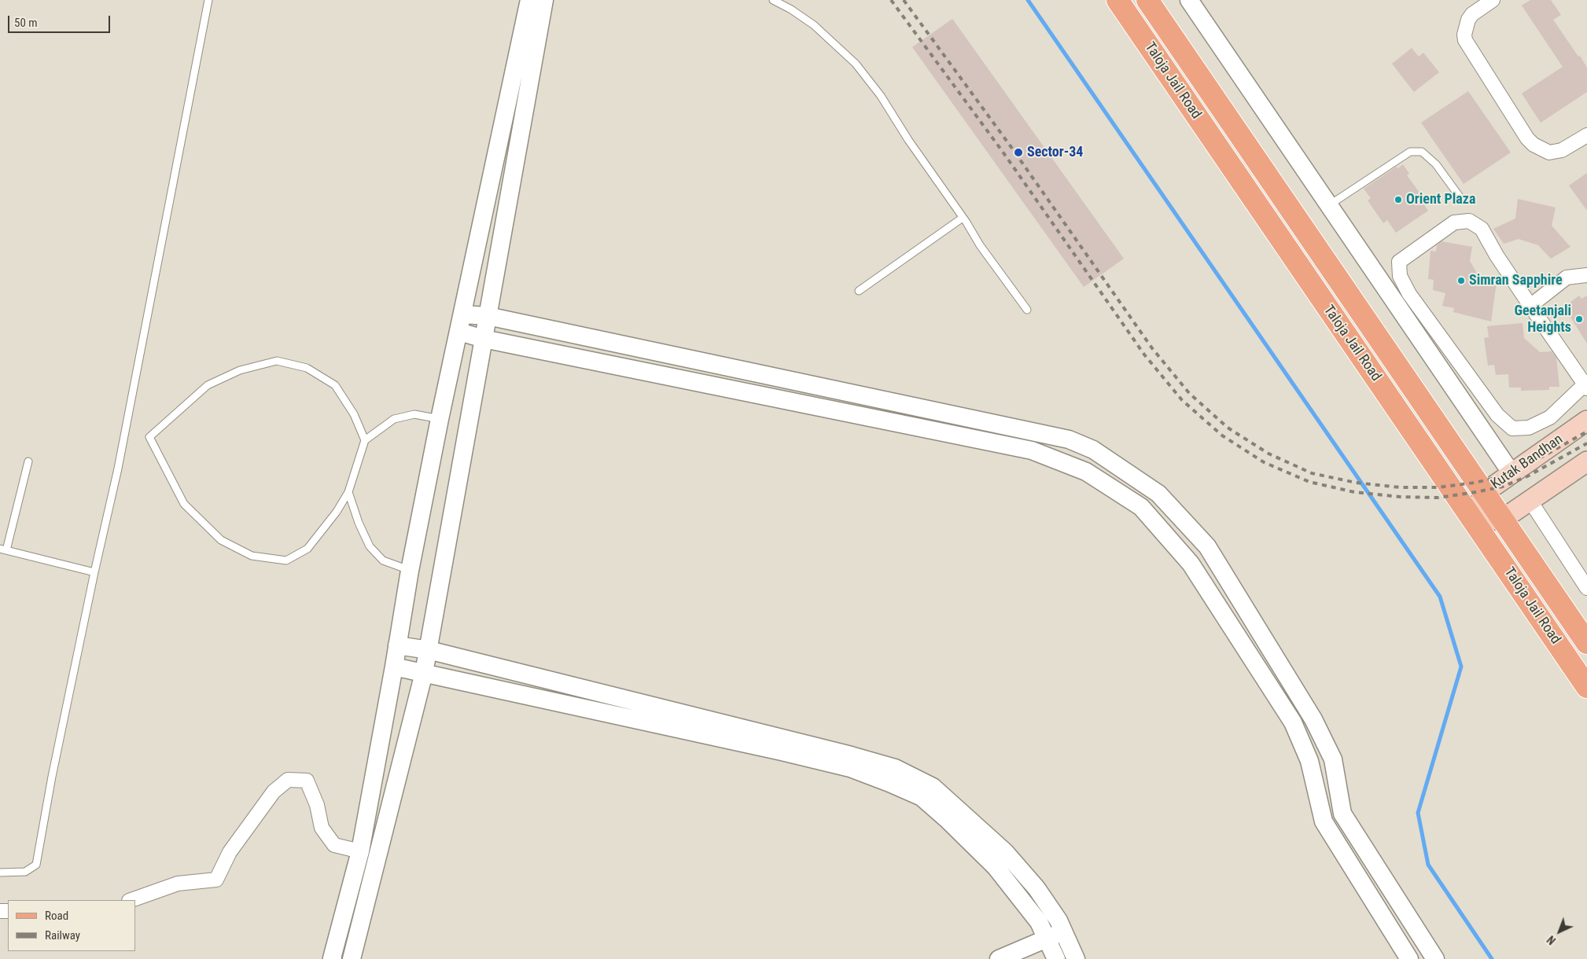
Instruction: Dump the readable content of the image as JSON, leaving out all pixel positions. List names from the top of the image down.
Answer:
{
  "streets": {
    "main road": ["Taloja Jail Road", "Kutak Bandhan"]
  },
  "crossings": [
    ["Taloja Jail Road", "Kutak Bandhan"]
  ],
  "places": [
    "Sector-34",
    "Orient Plaza",
    "Simran Sapphire",
    "Geetanjali Heights"
  ],
  "legend": ["Road", "Railway"],
  "scale_bar": "50 m",
  "north": "bottom left"
}
